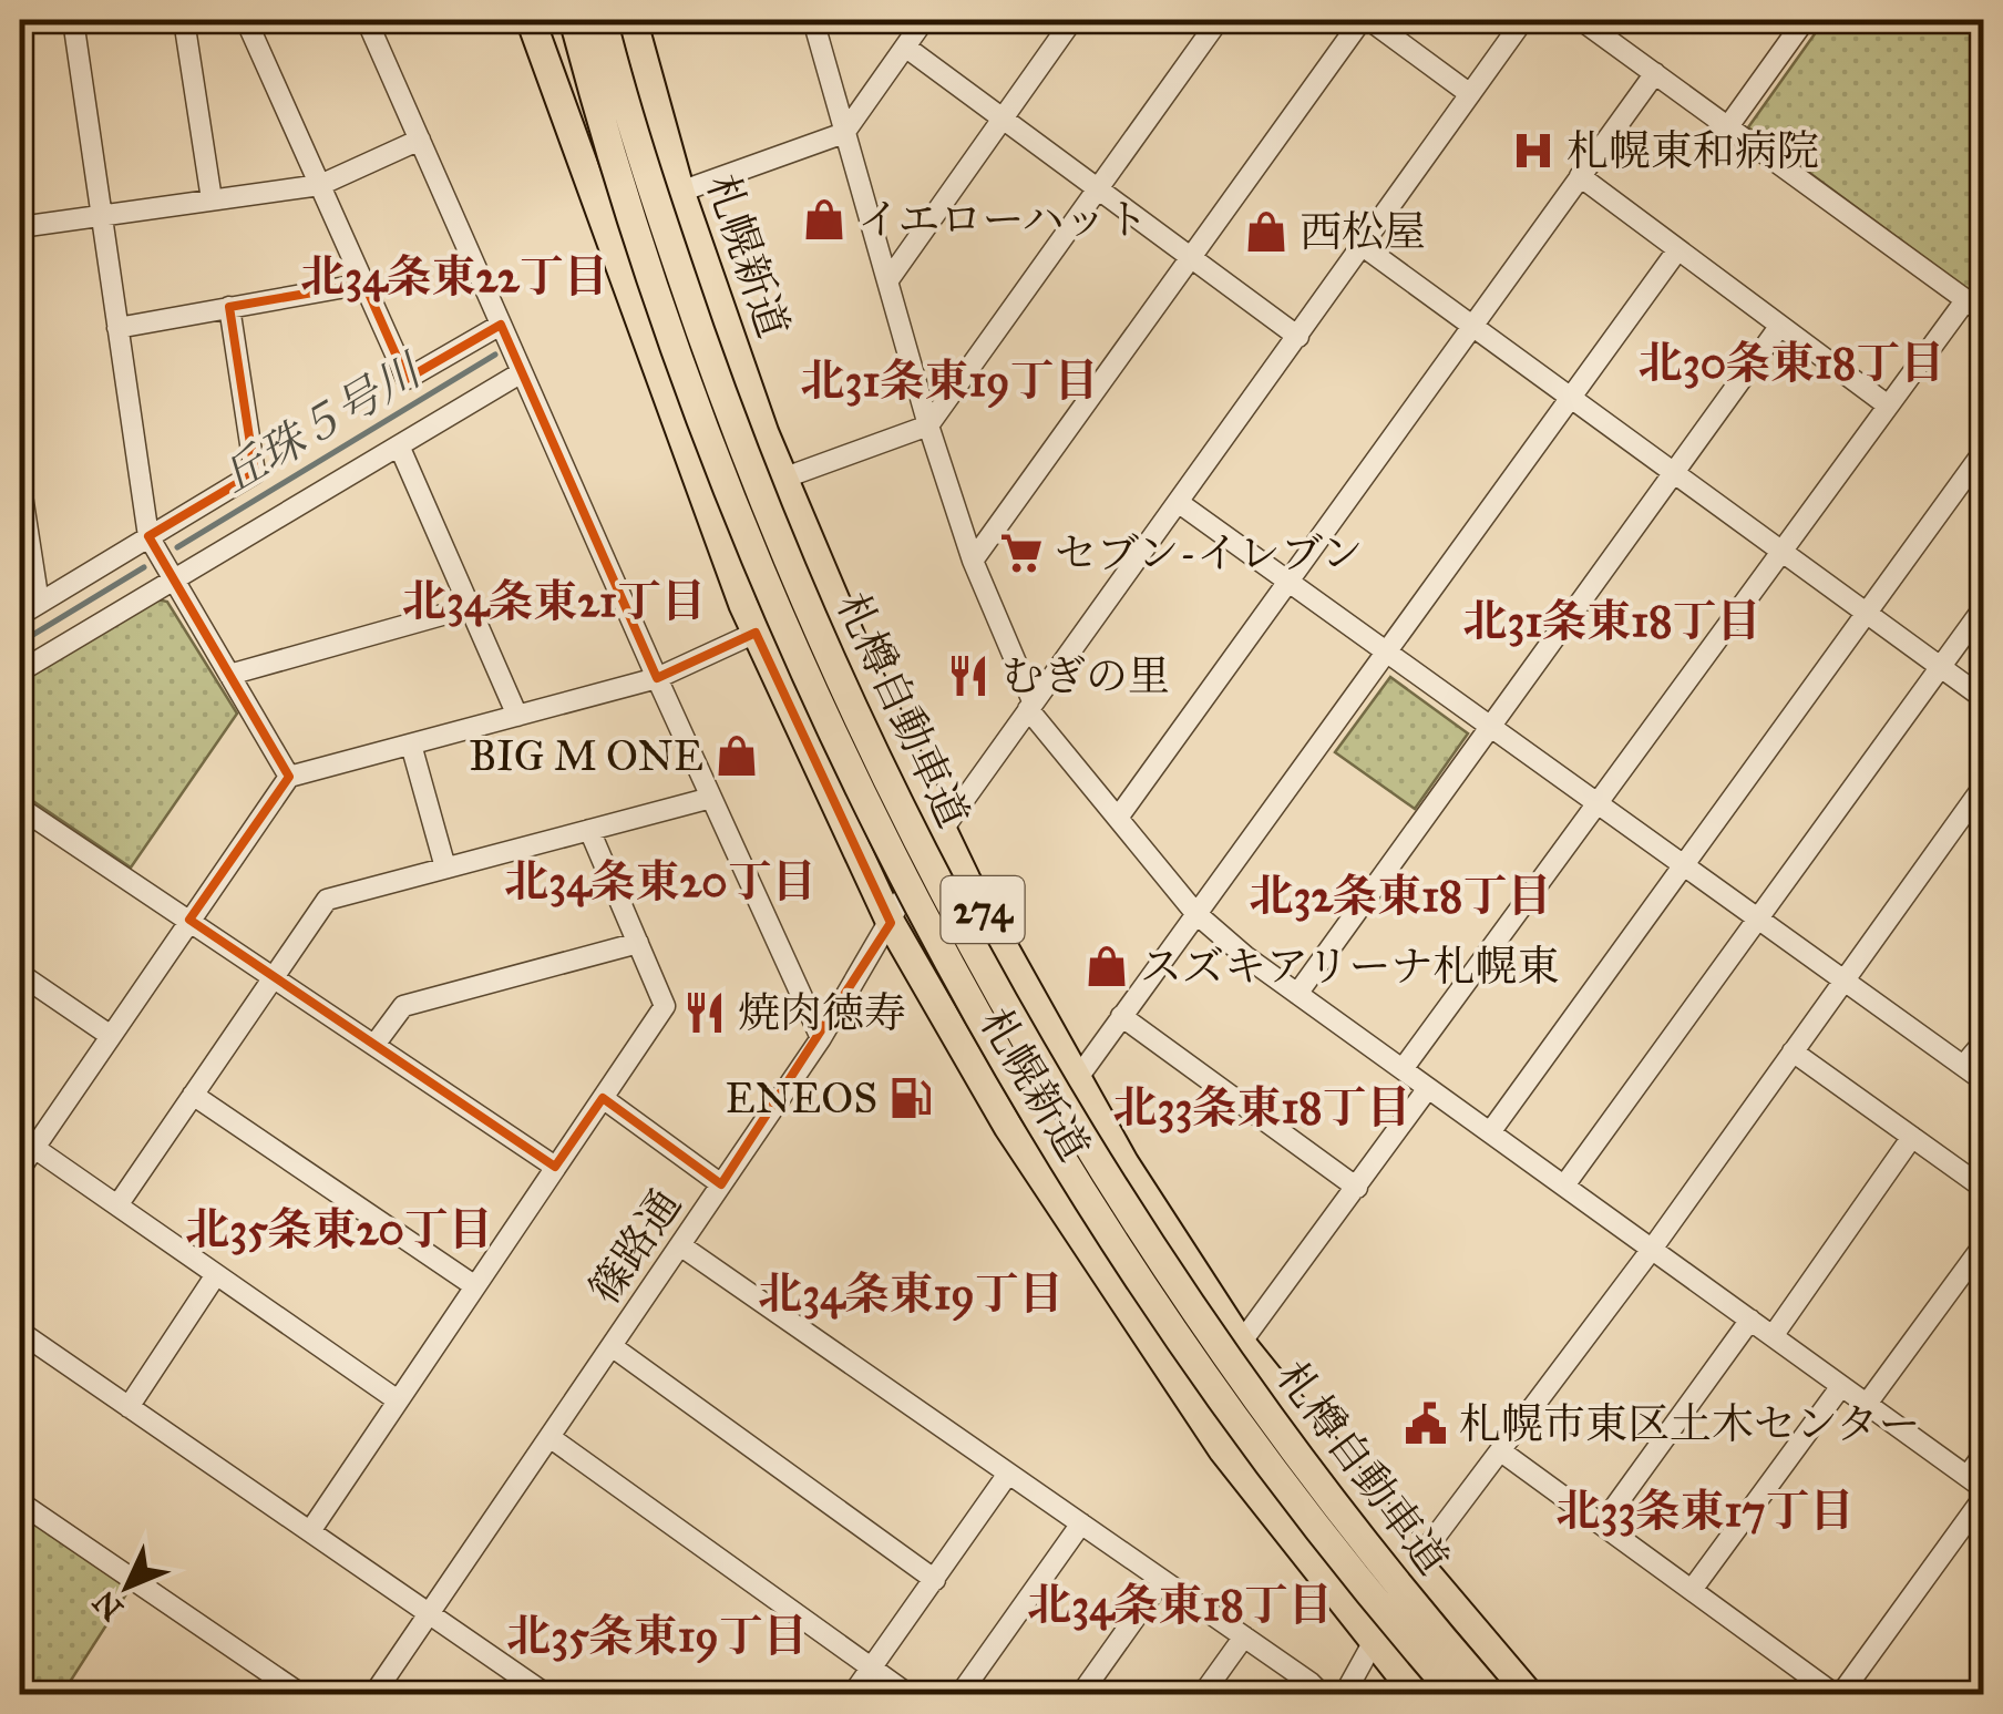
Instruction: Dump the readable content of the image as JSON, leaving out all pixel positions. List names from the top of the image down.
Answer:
{
  "streets": {
    "highway": ["札幌新道", "札樽自動車道", "274"],
    "street": ["篠路通"]
  },
  "crossings": [
    ["札幌新道", "篠路通"]
  ],
  "districts": [
    "北34条東22丁目",
    "北30条東18丁目",
    "北31条東19丁目",
    "北34条東21丁目",
    "北31条東18丁目",
    "北34条東20丁目",
    "北32条東18丁目",
    "北33条東18丁目",
    "北35条東20丁目",
    "北34条東19丁目",
    "北33条東17丁目",
    "北34条東18丁目",
    "北35条東19丁目"
  ],
  "water": ["丘珠５号川"],
  "places": {
    "hospital": ["札幌東和病院"],
    "shop": [
      "イエローハット",
      "西松屋",
      "BIG M ONE",
      "スズキアリーナ札幌東"
    ],
    "supermarket": ["セブン-イレブン"],
    "restaurant": ["むぎの里", "焼肉徳寿"],
    "fuel station": ["ENEOS"],
    "public building": ["札幌市東区土木センター"]
  },
  "north": "bottom left"
}
